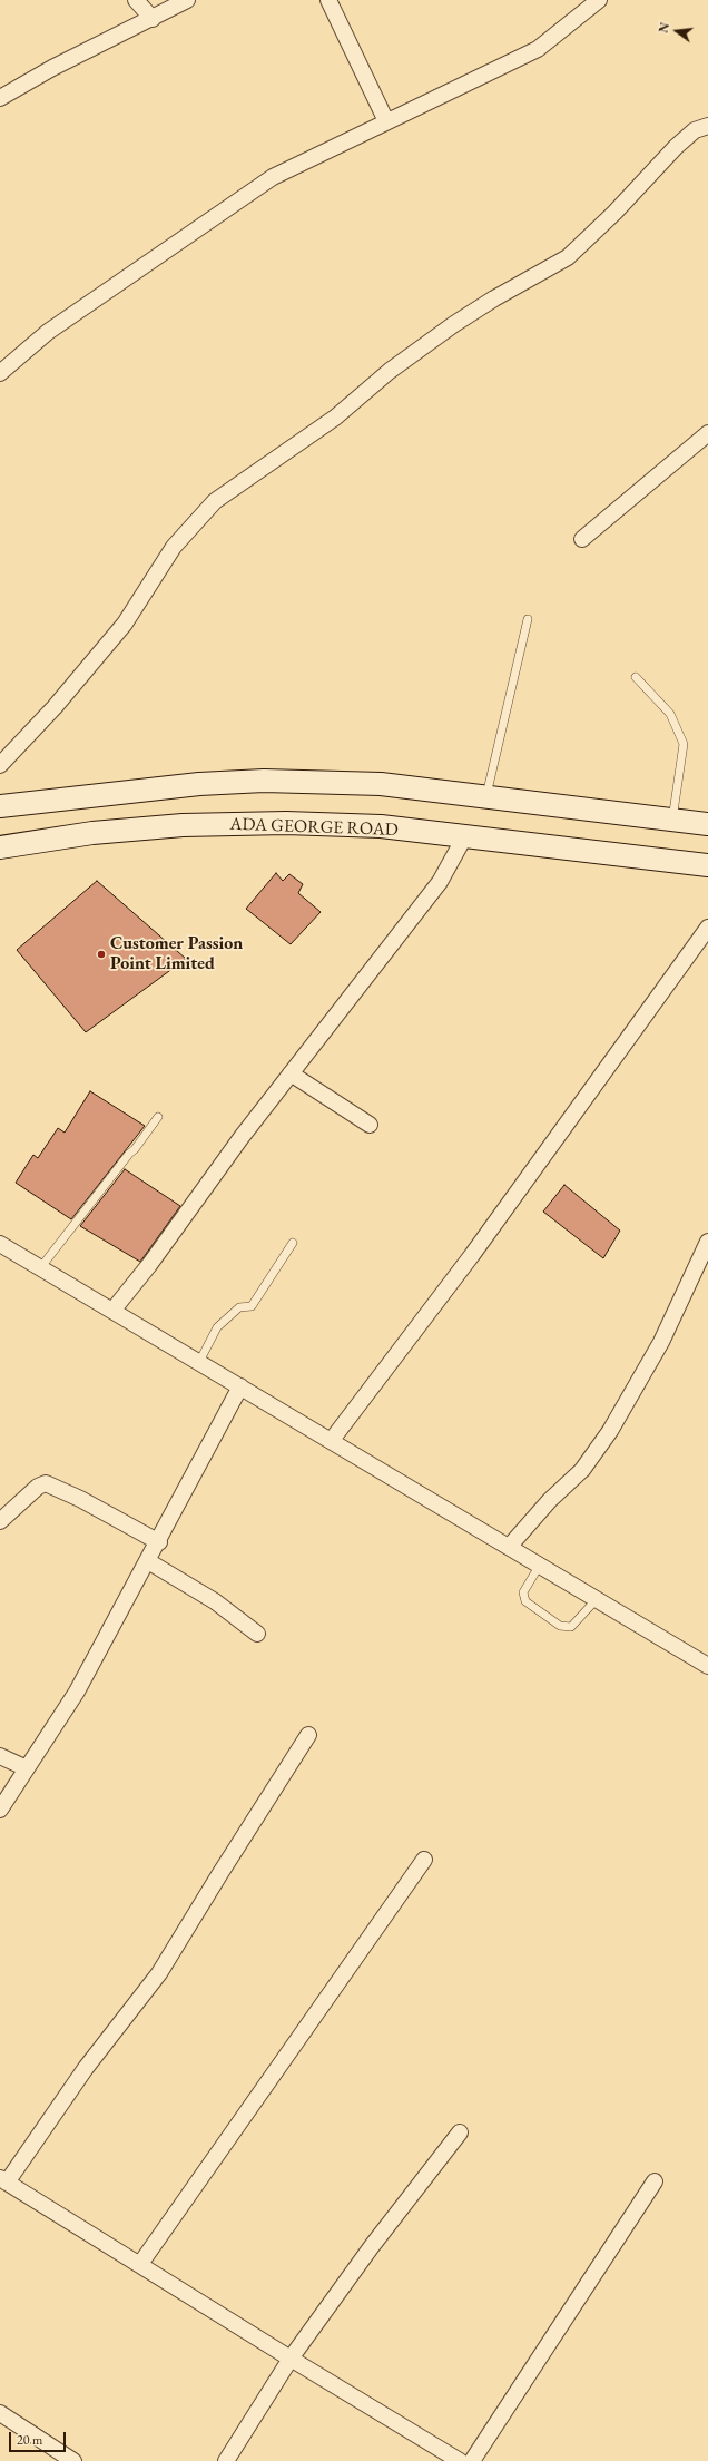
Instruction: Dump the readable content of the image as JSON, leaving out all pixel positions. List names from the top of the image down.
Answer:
{
  "streets": {
    "main road": ["ADA GEORGE ROAD"]
  },
  "places": ["Customer Passion Point Limited"],
  "scale_bar": "20 m",
  "north": "left"
}
